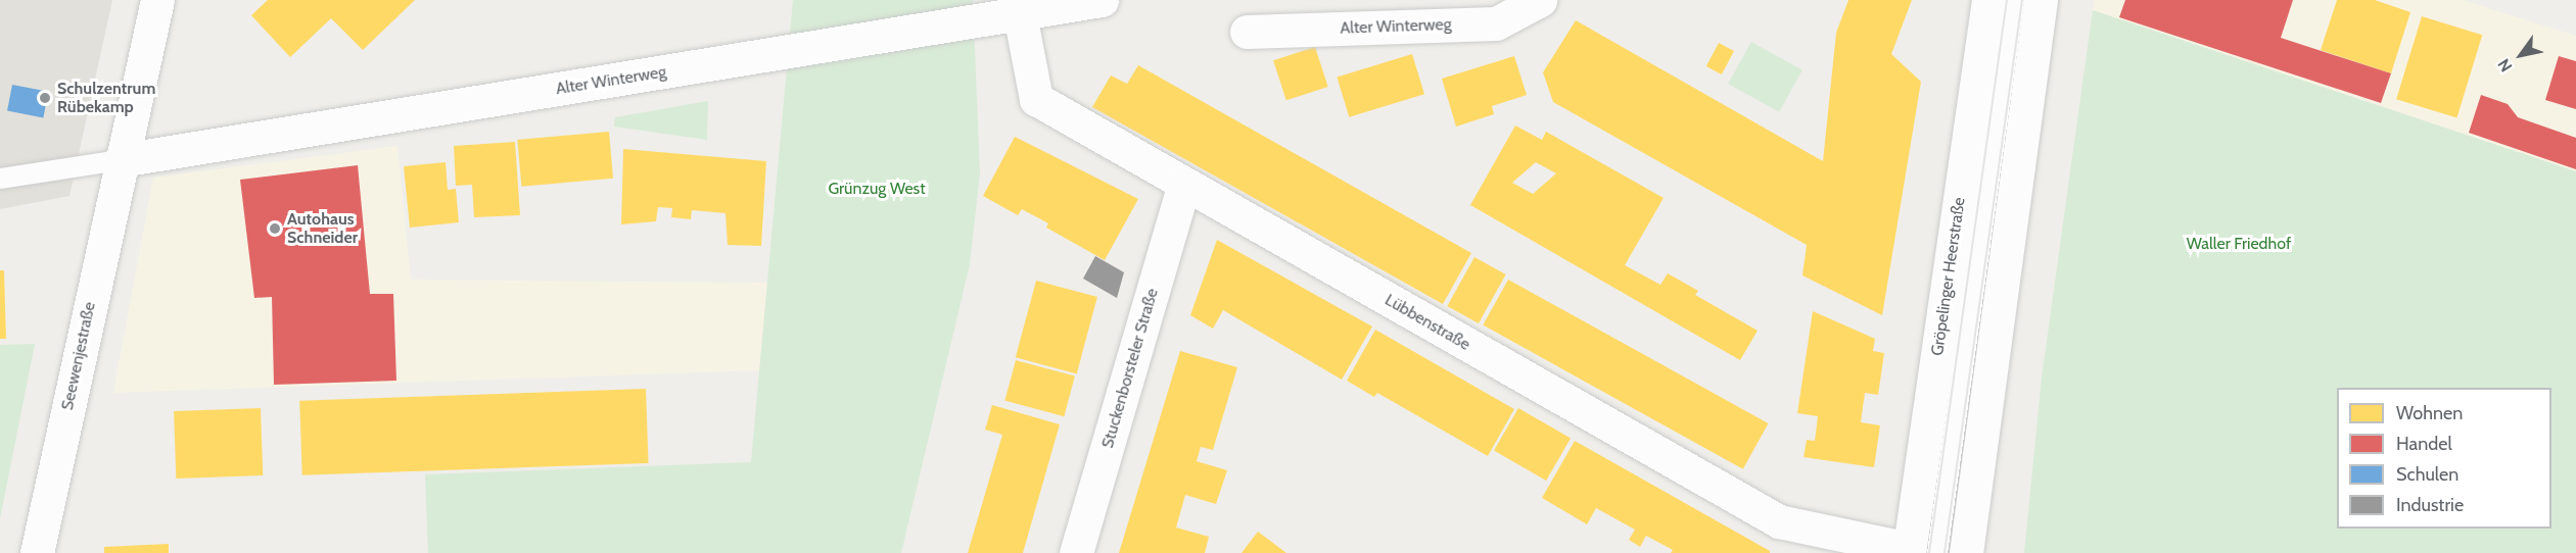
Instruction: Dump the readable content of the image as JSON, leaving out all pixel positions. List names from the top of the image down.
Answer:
{
  "streets": {
    "street": [
      "Alter Winterweg",
      "Gröpelinger Heerstraße",
      "Lübbenstraße",
      "Seewenjestraße",
      "Stuckenborsteler Straße"
    ]
  },
  "crossings": [
    ["Alter Winterweg", "Lübbenstraße"],
    ["Alter Winterweg", "Seewenjestraße"],
    ["Gröpelinger Heerstraße", "Lübbenstraße"],
    ["Lübbenstraße", "Stuckenborsteler Straße"]
  ],
  "parks": ["Grünzug West", "Waller Friedhof"],
  "places": ["Schulzentrum Rübekamp", "Autohaus Schneider"],
  "legend": [
    "Wohnen",
    "Handel",
    "Schulen",
    "Industrie"
  ],
  "north": "bottom left"
}
